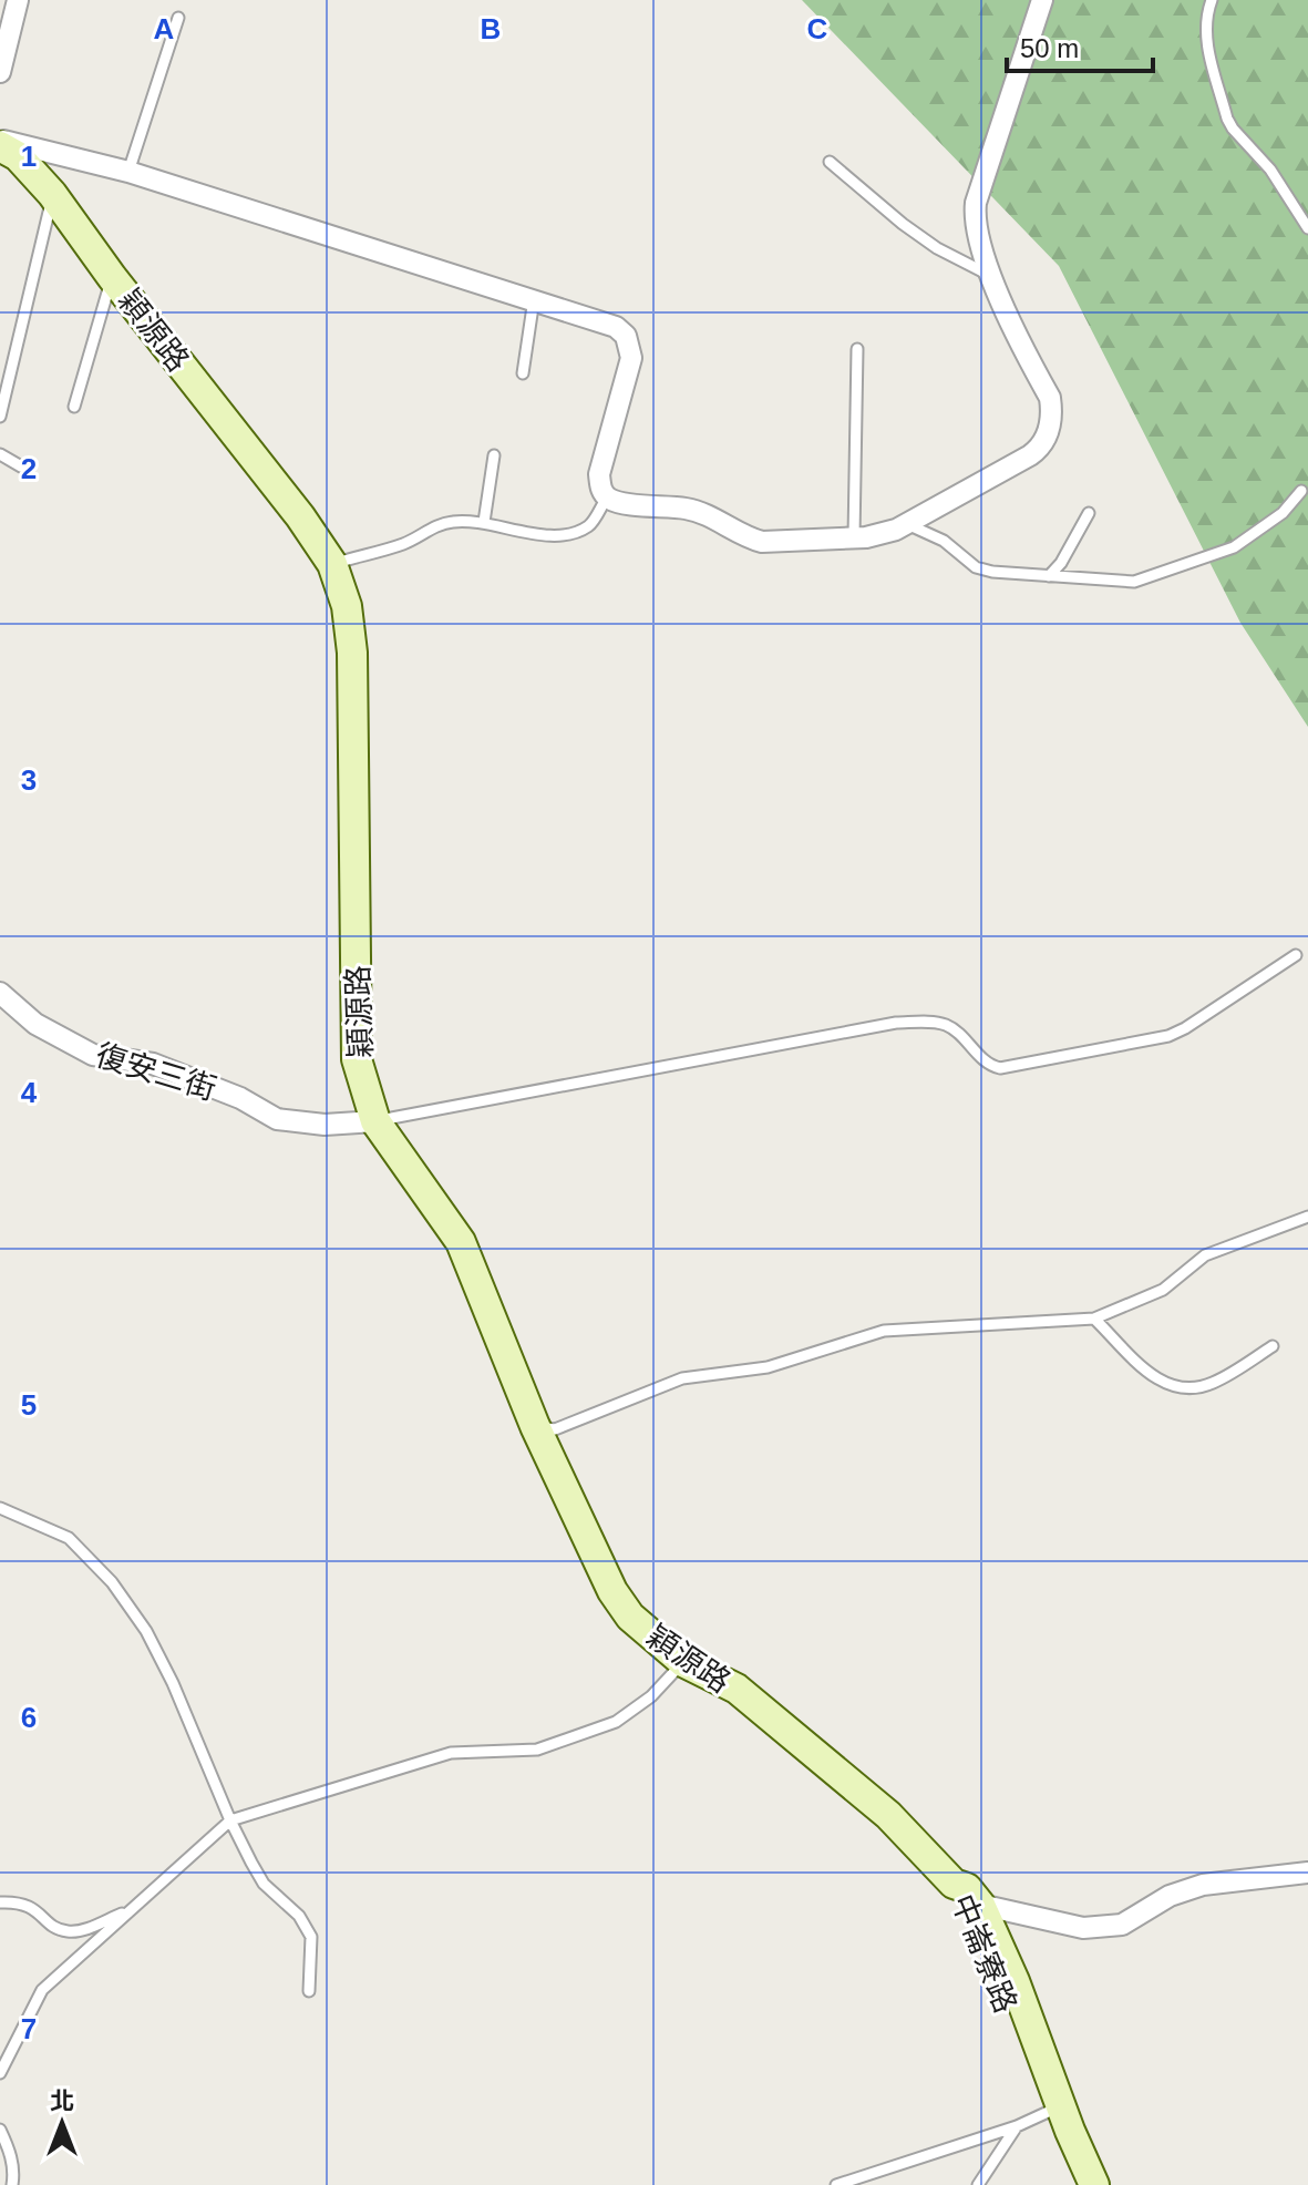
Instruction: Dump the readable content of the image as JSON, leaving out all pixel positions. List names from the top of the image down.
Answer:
{
  "streets": {
    "street": ["穎源路", "復安三街", "中崙寮路"]
  },
  "crossings": [
    ["穎源路", "復安三街"],
    ["穎源路", "中崙寮路"]
  ],
  "scale_bar": "50 m",
  "north": "top",
  "grid": {
    "columns": ["A", "B", "C"],
    "rows": [
      "1",
      "2",
      "3",
      "4",
      "5",
      "6",
      "7"
    ]
  }
}
